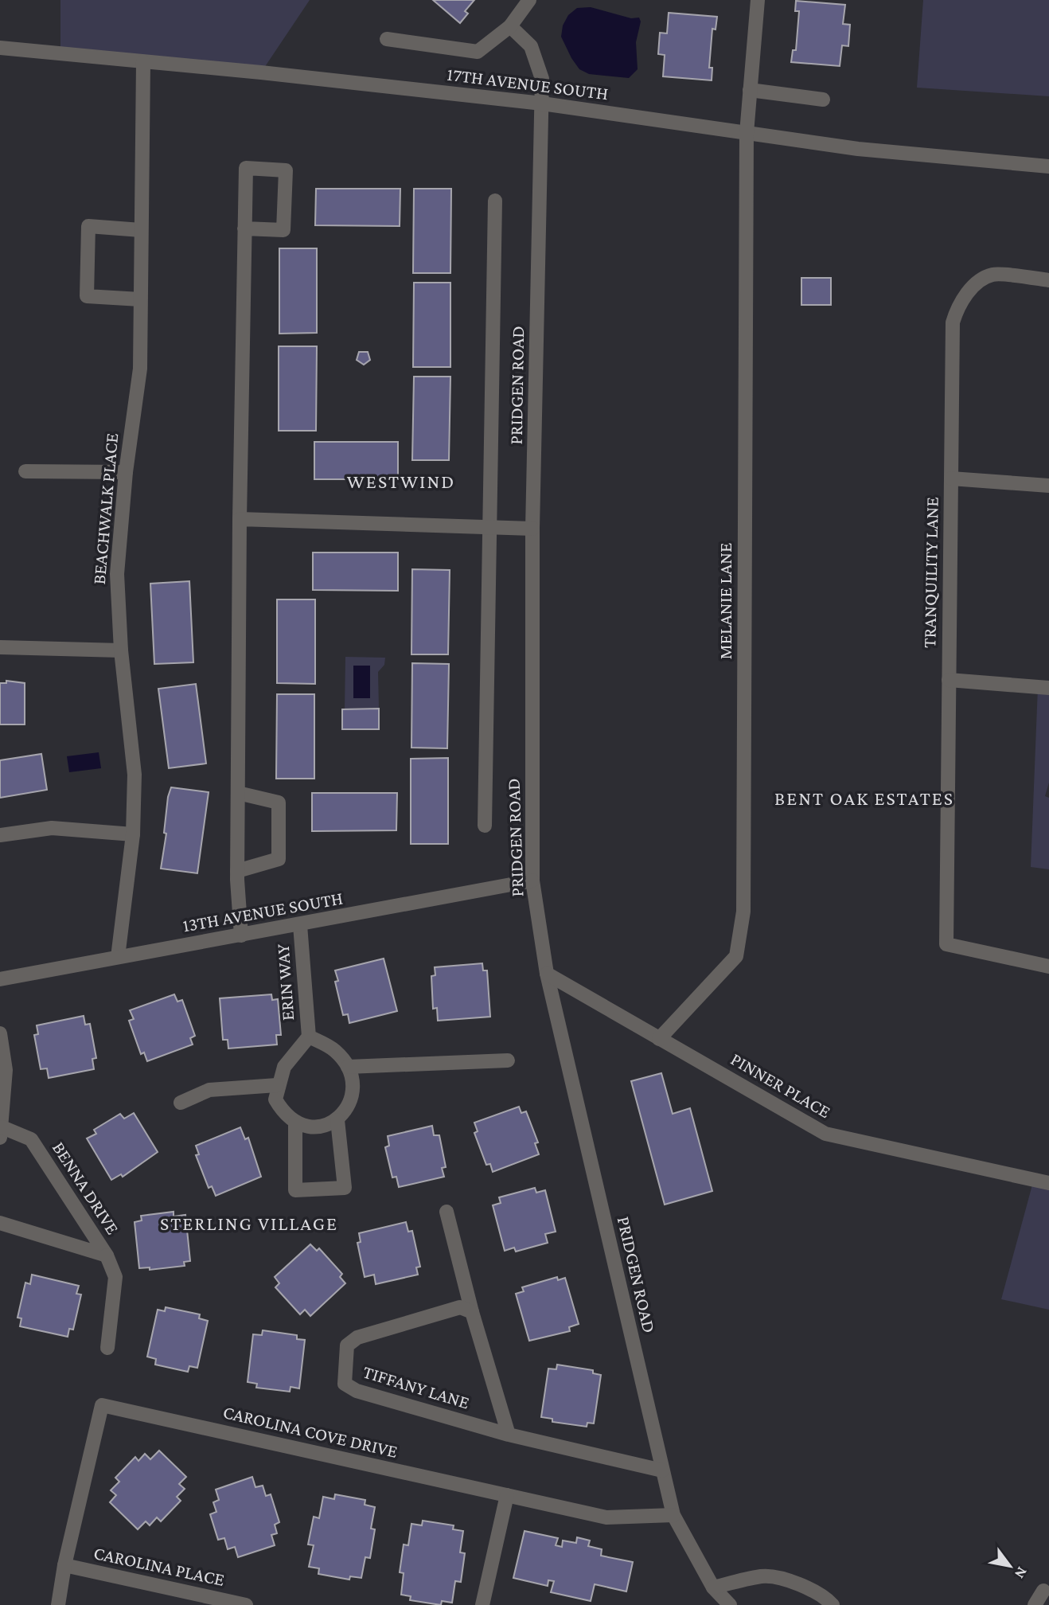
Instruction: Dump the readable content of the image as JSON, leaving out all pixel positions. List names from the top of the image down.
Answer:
{
  "streets": {
    "street": [
      "17TH AVENUE SOUTH",
      "PRIDGEN ROAD",
      "BEACHWALK PLACE",
      "TRANQUILITY LANE",
      "MELANIE LANE",
      "13TH AVENUE SOUTH",
      "ERIN WAY",
      "PINNER PLACE",
      "BENNA DRIVE",
      "TIFFANY LANE",
      "CAROLINA COVE DRIVE",
      "CAROLINA PLACE"
    ]
  },
  "crossings": [
    ["17TH AVENUE SOUTH", "PRIDGEN ROAD"],
    ["17TH AVENUE SOUTH", "BEACHWALK PLACE"],
    ["17TH AVENUE SOUTH", "MELANIE LANE"],
    ["PRIDGEN ROAD", "13TH AVENUE SOUTH"],
    ["PRIDGEN ROAD", "PINNER PLACE"],
    ["PRIDGEN ROAD", "TIFFANY LANE"],
    ["PRIDGEN ROAD", "CAROLINA COVE DRIVE"],
    ["BEACHWALK PLACE", "13TH AVENUE SOUTH"],
    ["MELANIE LANE", "PINNER PLACE"],
    ["13TH AVENUE SOUTH", "ERIN WAY"],
    ["CAROLINA COVE DRIVE", "CAROLINA PLACE"]
  ],
  "districts": ["WESTWIND", "BENT OAK ESTATES", "STERLING VILLAGE"],
  "north": "bottom right"
}
